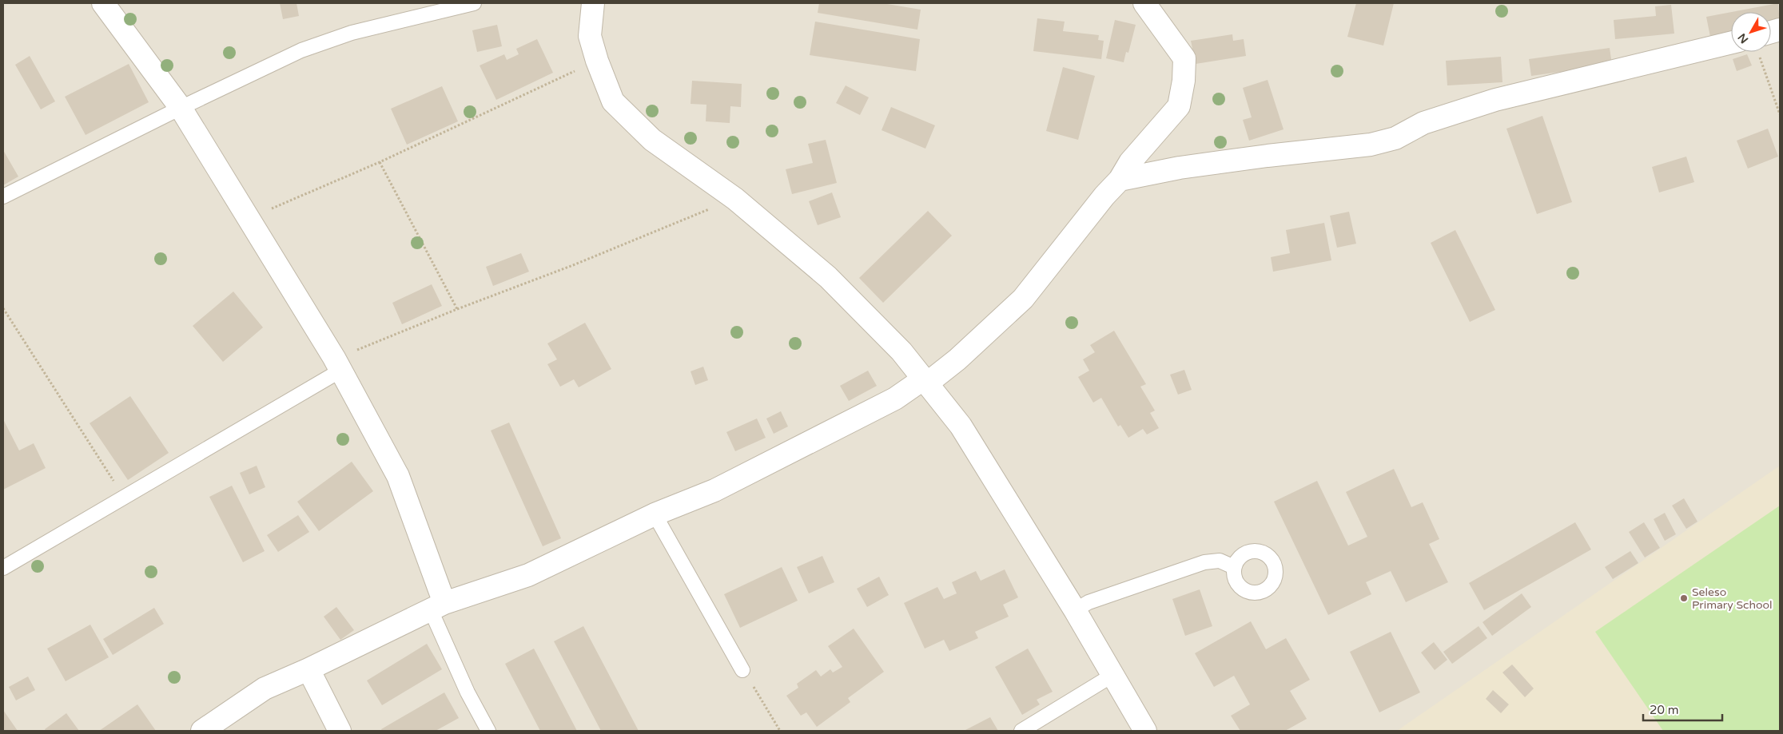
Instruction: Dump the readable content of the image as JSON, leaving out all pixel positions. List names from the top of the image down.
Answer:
{
  "places": ["Seleso Primary School"],
  "scale_bar": "20 m",
  "north": "bottom left"
}
